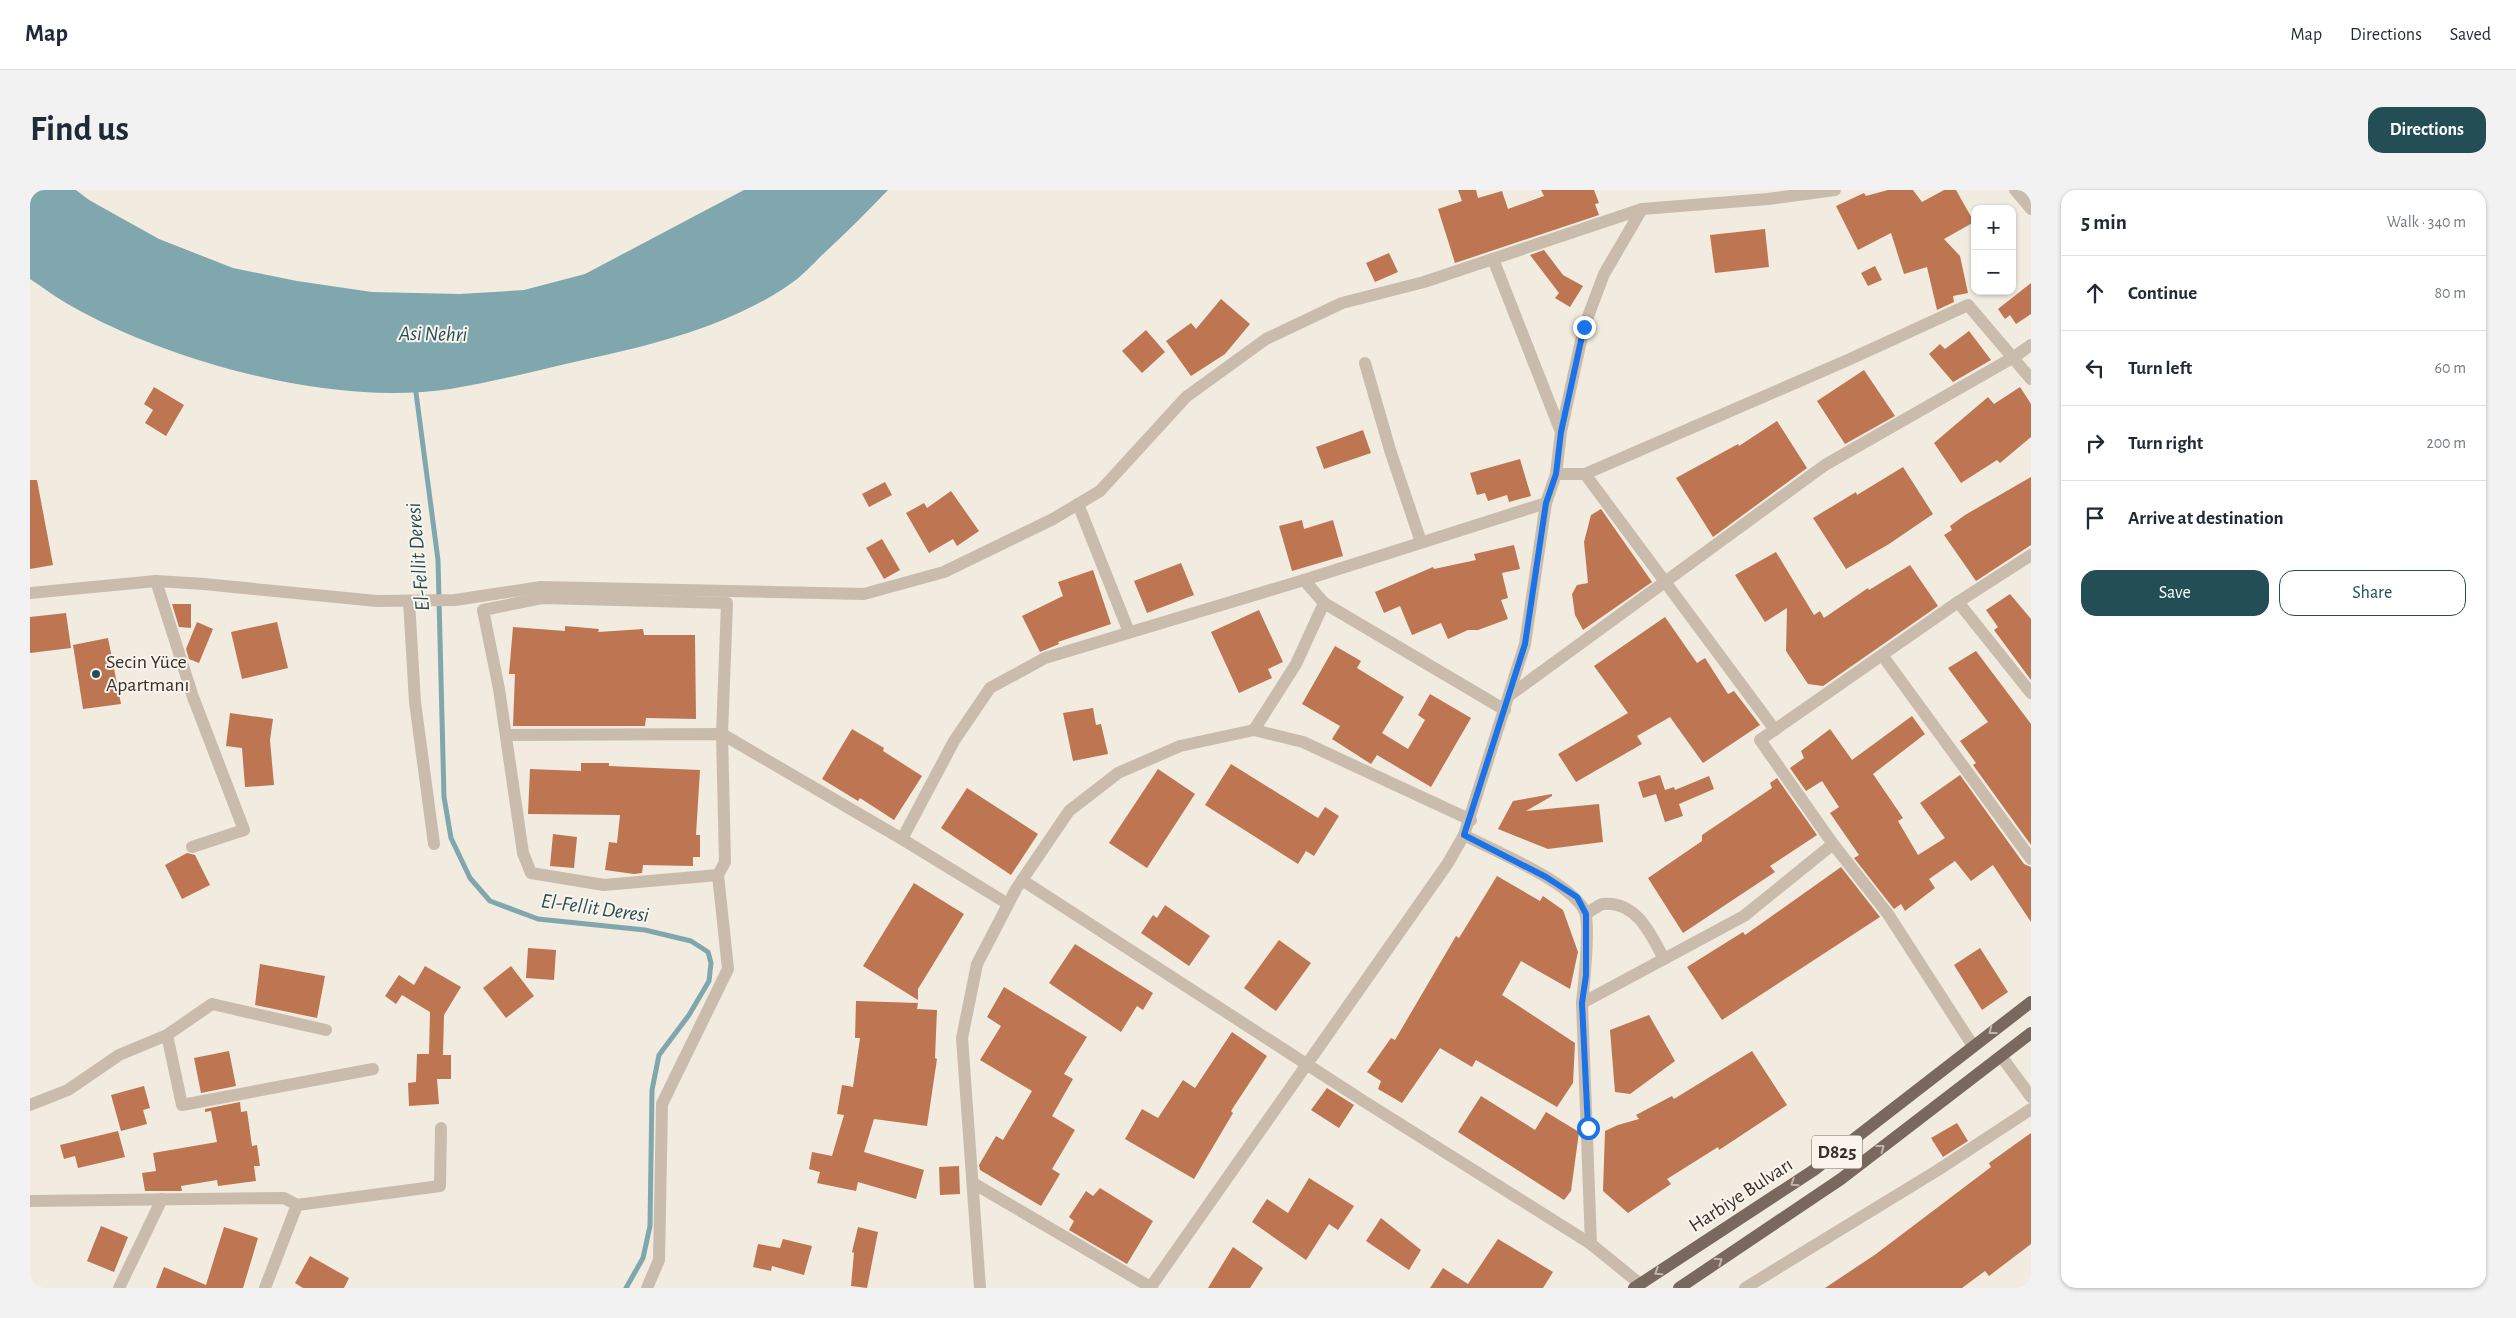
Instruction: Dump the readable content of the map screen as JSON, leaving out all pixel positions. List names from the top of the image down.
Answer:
{
  "streets": {
    "main road": ["D825", "Harbiye Bulvarı"]
  },
  "water": ["Asi Nehri", "El-Fellit Deresi"],
  "places": ["Secin Yüce Apartmanı"],
  "page": {
    "header": "Map",
    "nav": ["Map", "Directions", "Saved"],
    "buttons": [
      "Directions",
      ["Save", "Share"]
    ],
    "title": "Find us",
    "heading": ["5 min", "Walk · 340 m"],
    "map_buttons": ["+", "−"],
    "list": [
      ["Continue", "80 m"],
      ["Turn left", "60 m"],
      ["Turn right", "200 m"],
      "Arrive at destination"
    ]
  }
}
